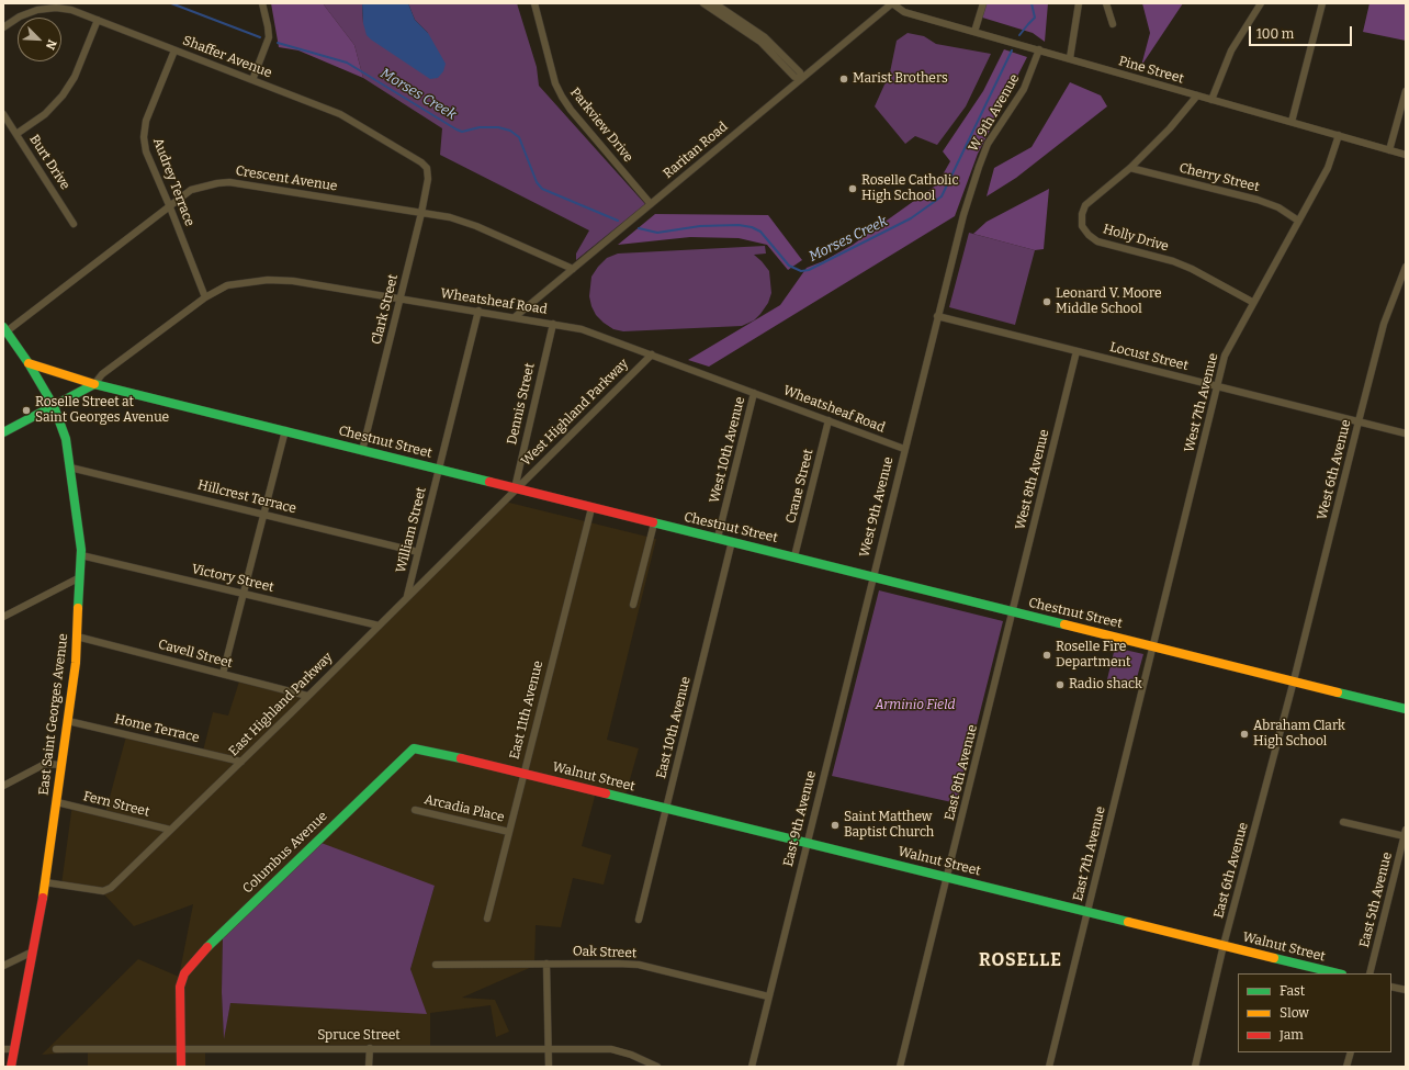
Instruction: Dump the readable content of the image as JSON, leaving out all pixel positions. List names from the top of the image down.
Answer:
{
  "streets": {
    "street": [
      "Shaffer Avenue",
      "Pine Street",
      "W. 9th Avenue",
      "Parkview Drive",
      "Raritan Road",
      "Burt Drive",
      "Cherry Street",
      "Crescent Avenue",
      "Audrey Terrace",
      "Holly Drive",
      "Wheatsheaf Road",
      "Clark Street",
      "Locust Street",
      "West 7th Avenue",
      "Dennis Street",
      "West Highland Parkway",
      "Chestnut Street",
      "West 10th Avenue",
      "West 6th Avenue",
      "West 8th Avenue",
      "Crane Street",
      "Hillcrest Terrace",
      "West 9th Avenue",
      "William Street",
      "Victory Street",
      "Cavell Street",
      "East Highland Parkway",
      "East 11th Avenue",
      "East Saint Georges Avenue",
      "East 10th Avenue",
      "Home Terrace",
      "East 8th Avenue",
      "Walnut Street",
      "Fern Street",
      "Arcadia Place",
      "East 9th Avenue",
      "Columbus Avenue",
      "East 7th Avenue",
      "East 6th Avenue",
      "East 5th Avenue",
      "Oak Street",
      "Spruce Street"
    ]
  },
  "crossings": [
    ["Shaffer Avenue", "Audrey Terrace"],
    ["Shaffer Avenue", "Clark Street"],
    ["Pine Street", "W. 9th Avenue"],
    ["Pine Street", "Raritan Road"],
    ["Pine Street", "Holly Drive"],
    ["Pine Street", "West 7th Avenue"],
    ["W. 9th Avenue", "Locust Street"],
    ["W. 9th Avenue", "West 9th Avenue"],
    ["Parkview Drive", "Raritan Road"],
    ["Raritan Road", "Crescent Avenue"],
    ["Raritan Road", "Wheatsheaf Road"],
    ["Cherry Street", "Holly Drive"],
    ["Cherry Street", "West 7th Avenue"],
    ["Crescent Avenue", "Audrey Terrace"],
    ["Crescent Avenue", "Clark Street"],
    ["Crescent Avenue", "East Saint Georges Avenue"],
    ["Audrey Terrace", "Wheatsheaf Road"],
    ["Holly Drive", "West 7th Avenue"],
    ["Wheatsheaf Road", "Clark Street"],
    ["Wheatsheaf Road", "Dennis Street"],
    ["Wheatsheaf Road", "West Highland Parkway"],
    ["Wheatsheaf Road", "Chestnut Street"],
    ["Wheatsheaf Road", "West 10th Avenue"],
    ["Wheatsheaf Road", "Crane Street"],
    ["Wheatsheaf Road", "West 9th Avenue"],
    ["Wheatsheaf Road", "William Street"],
    ["Clark Street", "Chestnut Street"],
    ["Locust Street", "West 7th Avenue"],
    ["Locust Street", "West 6th Avenue"],
    ["Locust Street", "West 8th Avenue"],
    ["Locust Street", "West 9th Avenue"],
    ["West 7th Avenue", "Chestnut Street"],
    ["West 7th Avenue", "East 7th Avenue"],
    ["Dennis Street", "West Highland Parkway"],
    ["Dennis Street", "Chestnut Street"],
    ["Dennis Street", "East Highland Parkway"],
    ["West Highland Parkway", "Chestnut Street"],
    ["West Highland Parkway", "East Highland Parkway"],
    ["Chestnut Street", "West 10th Avenue"],
    ["Chestnut Street", "West 6th Avenue"],
    ["Chestnut Street", "West 8th Avenue"],
    ["Chestnut Street", "Crane Street"],
    ["Chestnut Street", "West 9th Avenue"],
    ["Chestnut Street", "William Street"],
    ["Chestnut Street", "East Highland Parkway"],
    ["Chestnut Street", "East 11th Avenue"],
    ["Chestnut Street", "East Saint Georges Avenue"],
    ["Chestnut Street", "East 10th Avenue"],
    ["Chestnut Street", "East 8th Avenue"],
    ["Chestnut Street", "East 9th Avenue"],
    ["Chestnut Street", "East 7th Avenue"],
    ["Chestnut Street", "East 6th Avenue"],
    ["West 6th Avenue", "East 6th Avenue"],
    ["West 8th Avenue", "East 8th Avenue"],
    ["Hillcrest Terrace", "William Street"],
    ["Hillcrest Terrace", "East Saint Georges Avenue"],
    ["West 9th Avenue", "East 9th Avenue"],
    ["William Street", "East Highland Parkway"],
    ["Victory Street", "East Highland Parkway"],
    ["Victory Street", "East Saint Georges Avenue"],
    ["Cavell Street", "East Highland Parkway"],
    ["Cavell Street", "East Saint Georges Avenue"],
    ["East Highland Parkway", "East Saint Georges Avenue"],
    ["East Highland Parkway", "Home Terrace"],
    ["East Highland Parkway", "Fern Street"],
    ["East 11th Avenue", "Walnut Street"],
    ["East 11th Avenue", "Arcadia Place"],
    ["East Saint Georges Avenue", "Home Terrace"],
    ["East Saint Georges Avenue", "Fern Street"],
    ["East 10th Avenue", "Walnut Street"],
    ["East 8th Avenue", "Walnut Street"],
    ["Walnut Street", "East 9th Avenue"],
    ["Walnut Street", "Columbus Avenue"],
    ["Walnut Street", "East 7th Avenue"],
    ["Walnut Street", "East 6th Avenue"],
    ["East 9th Avenue", "Oak Street"],
    ["Columbus Avenue", "Spruce Street"]
  ],
  "districts": ["ROSELLE"],
  "water": ["Morses Creek"],
  "parks": ["Arminio Field"],
  "places": [
    "Marist Brothers",
    "Roselle Catholic High School",
    "Leonard V. Moore Middle School",
    "Roselle Street at Saint Georges Avenue",
    "Roselle Fire Department",
    "Radio shack",
    "Abraham Clark High School",
    "Saint Matthew Baptist Church"
  ],
  "legend": ["Fast", "Slow", "Jam"],
  "scale_bar": "100 m",
  "north": "bottom right"
}
